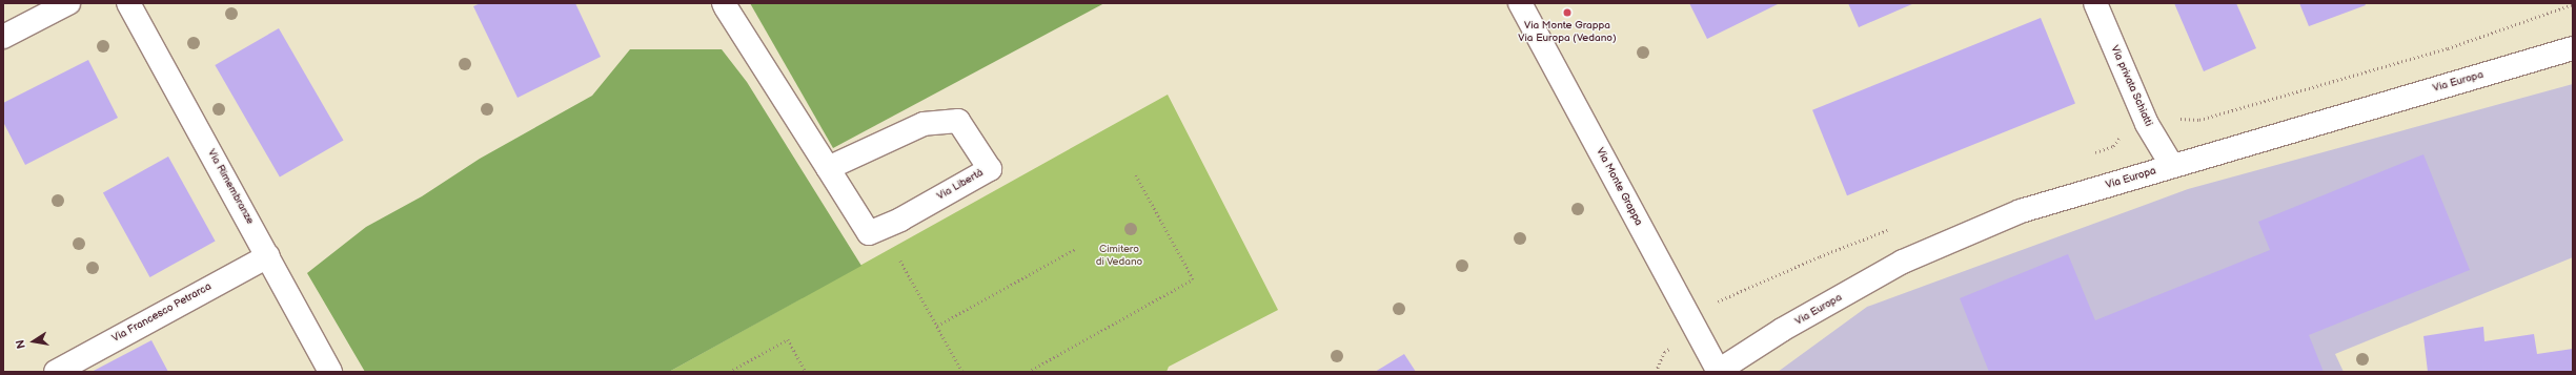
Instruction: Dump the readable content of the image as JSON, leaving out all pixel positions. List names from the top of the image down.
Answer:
{
  "streets": {
    "street": [
      "Via Europa",
      "Via privata Schiatti",
      "Via Libertà",
      "Via Rimembranze",
      "Via Monte Grappa",
      "Via Francesco Petrarca"
    ]
  },
  "crossings": [
    ["Via Europa", "Via privata Schiatti"],
    ["Via Europa", "Via Monte Grappa"],
    ["Via Rimembranze", "Via Francesco Petrarca"]
  ],
  "parks": ["Cimitero di Vedano"],
  "places": ["Via Monte Grappa Via Europa (Vedano)"],
  "north": "left"
}
